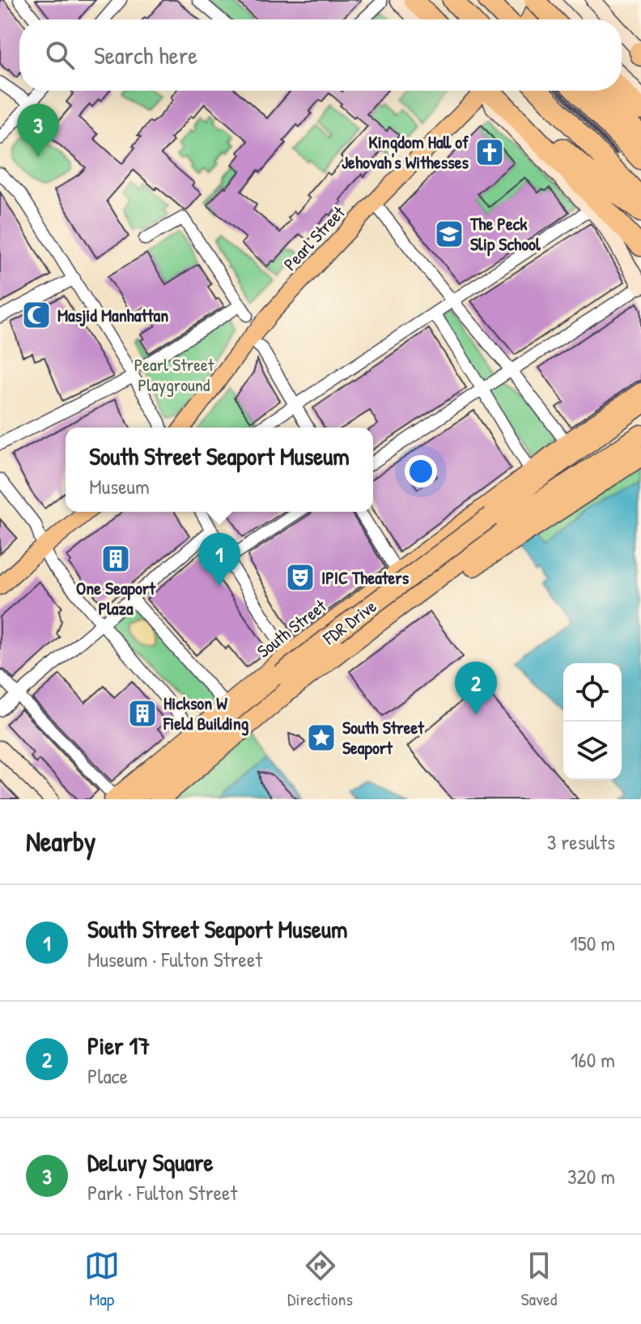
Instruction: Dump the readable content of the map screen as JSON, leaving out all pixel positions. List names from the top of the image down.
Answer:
{
  "streets": {
    "highway": ["FDR Drive"],
    "main road": ["Pearl Street", "South Street"]
  },
  "crossings": [
    ["FDR Drive", "South Street"]
  ],
  "parks": ["Pearl Street Playground"],
  "places": {
    "church": ["Kingdom Hall of Jehovah's Withesses"],
    "school or university": ["The Peck Slip School"],
    "mosque": ["Masjid Manhattan"],
    "building": ["One Seaport Plaza", "Hickson W Field Building"],
    "theatre": ["IPIC Theaters"],
    "place": ["South Street Seaport"]
  },
  "page": {
    "search": "Search here",
    "pins": ["3", "1", "2"],
    "popup": ["South Street Seaport Museum", "Museum"],
    "heading": ["Nearby", "3 results"],
    "list": [
      {
        "mark": "1",
        "name": "South Street Seaport Museum",
        "note": "Museum · Fulton Street",
        "value": "150 m"
      },
      {
        "mark": "2",
        "name": "Pier 17",
        "note": "Place",
        "value": "160 m"
      },
      {
        "mark": "3",
        "name": "DeLury Square",
        "note": "Park · Fulton Street",
        "value": "320 m"
      }
    ],
    "nav": ["Map", "Directions", "Saved"]
  }
}
